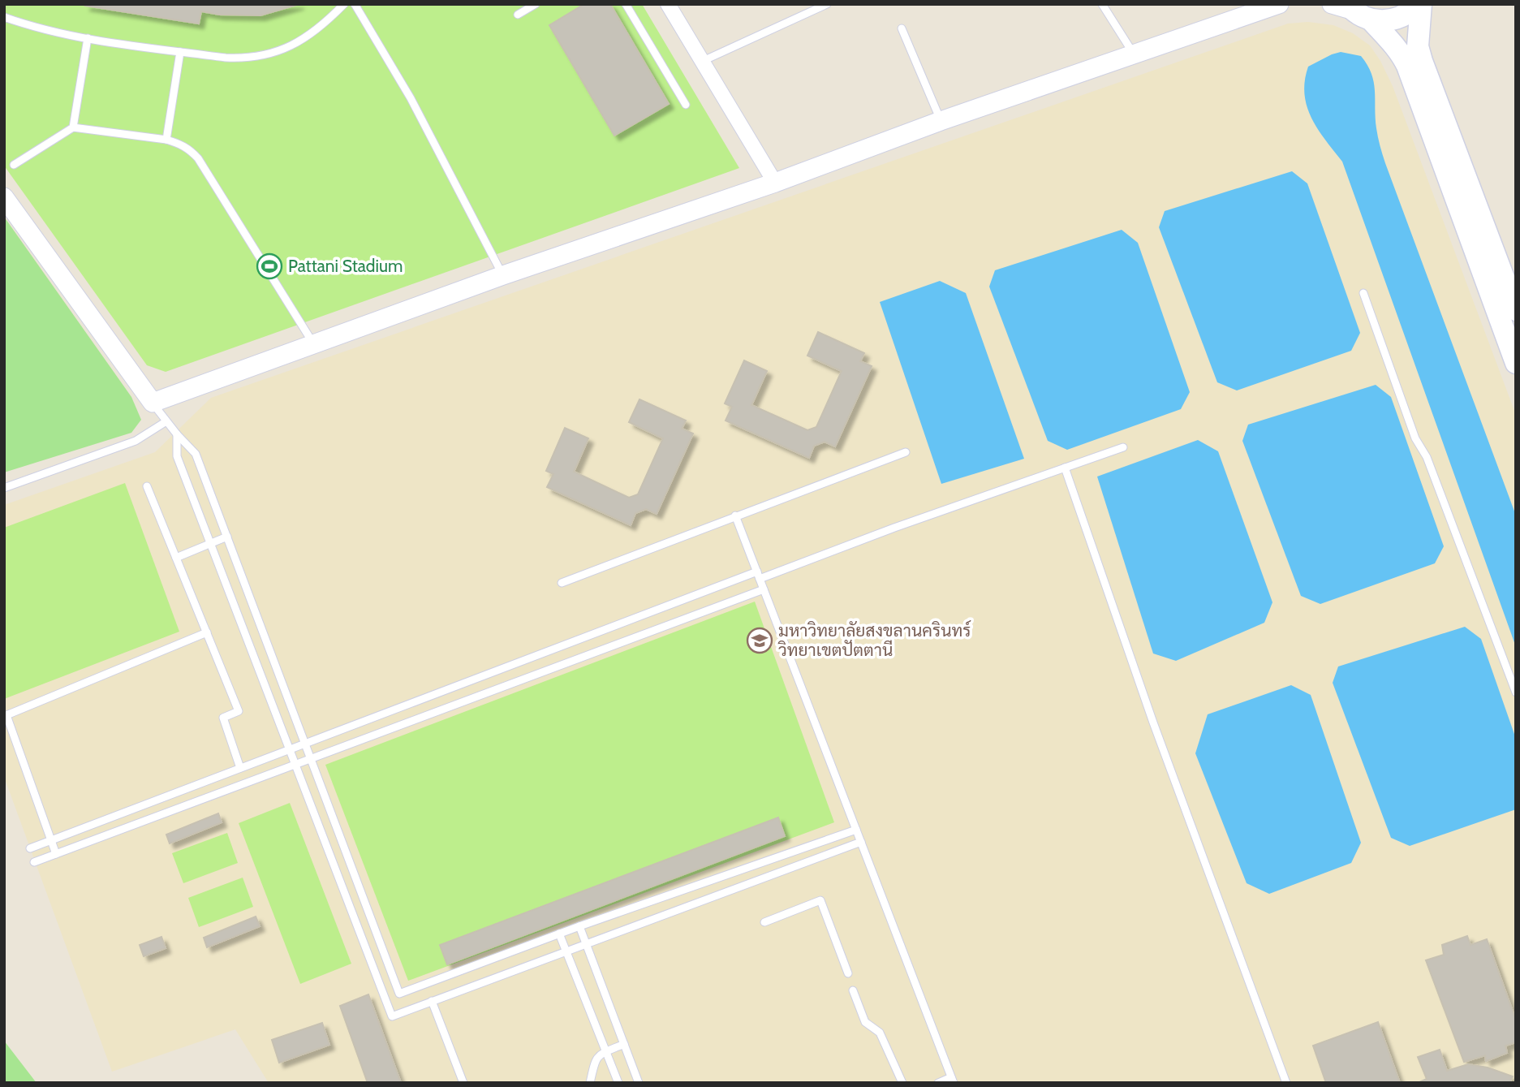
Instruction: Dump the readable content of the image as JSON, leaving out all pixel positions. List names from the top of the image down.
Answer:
{
  "places": {
    "sports": ["Pattani Stadium"],
    "school or university": ["มหาวิทยาลัยสงขลานครินทร์ วิทยาเขตปัตตานี"]
  }
}
